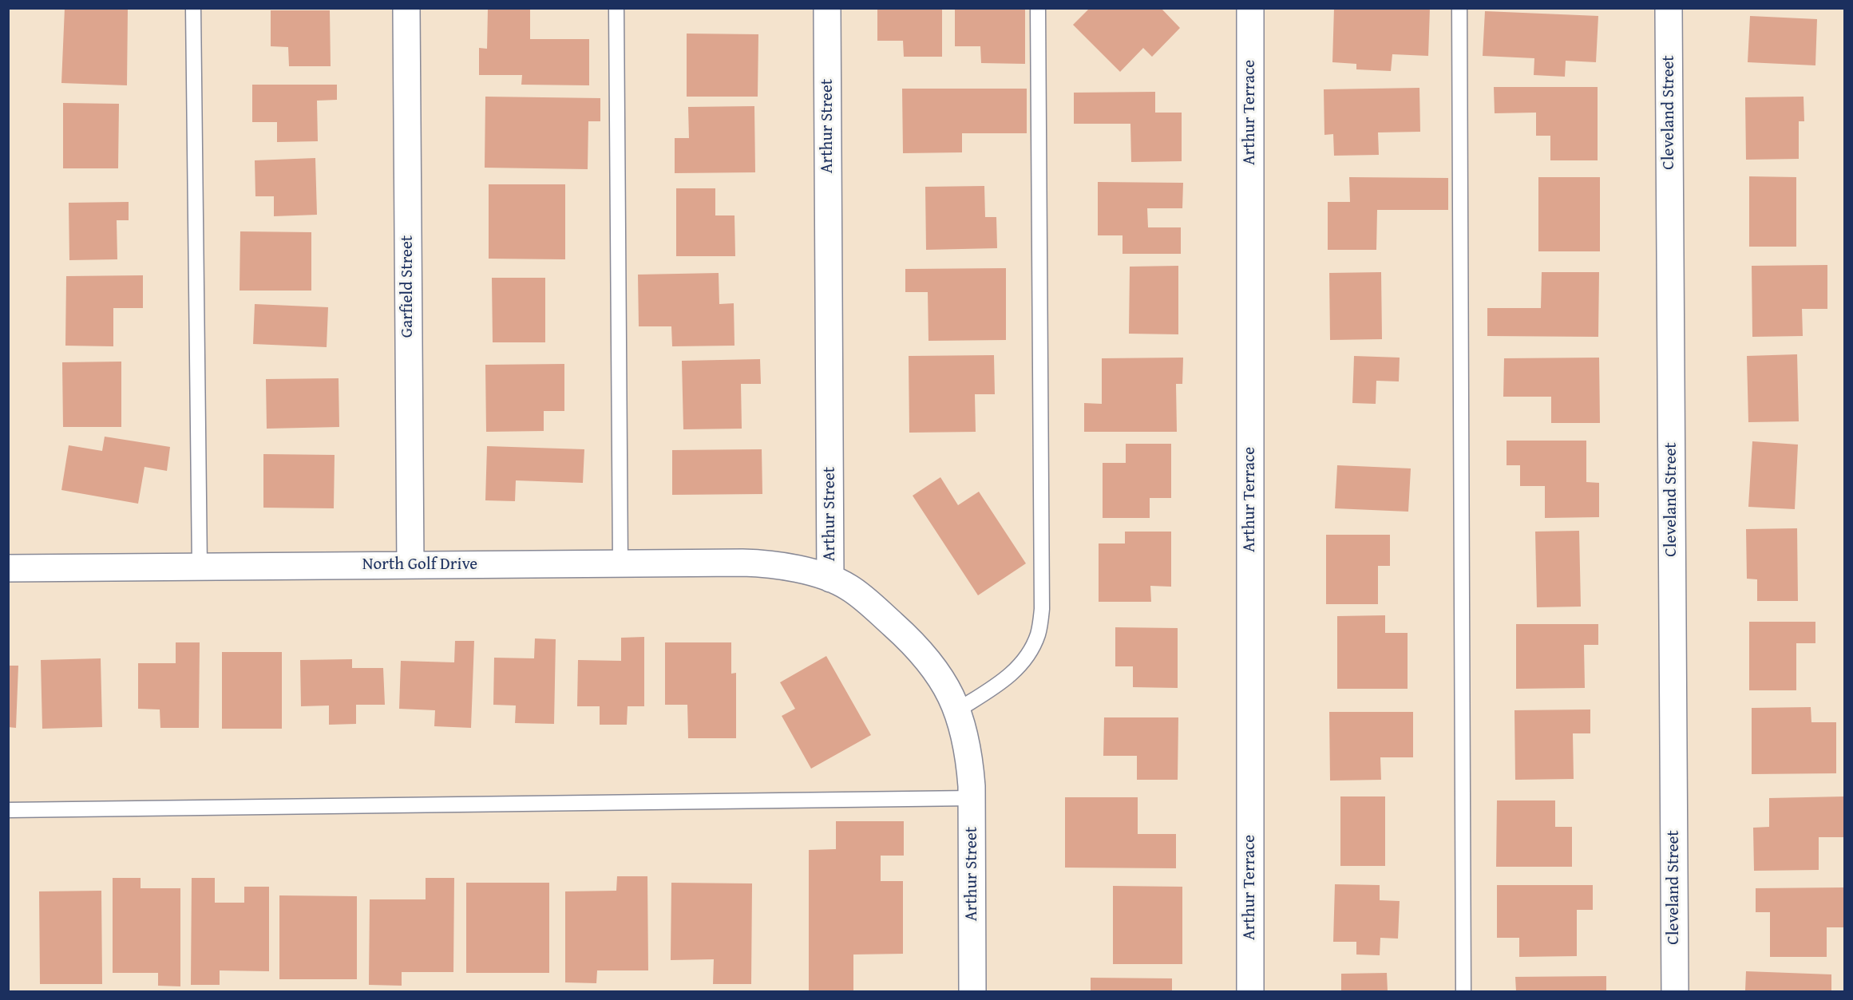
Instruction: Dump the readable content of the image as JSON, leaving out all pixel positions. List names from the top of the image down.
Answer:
{
  "streets": {
    "street": [
      "Arthur Terrace",
      "Cleveland Street",
      "Arthur Street",
      "Garfield Street",
      "North Golf Drive"
    ]
  },
  "crossings": [
    ["Arthur Street", "North Golf Drive"],
    ["Garfield Street", "North Golf Drive"]
  ]
}
